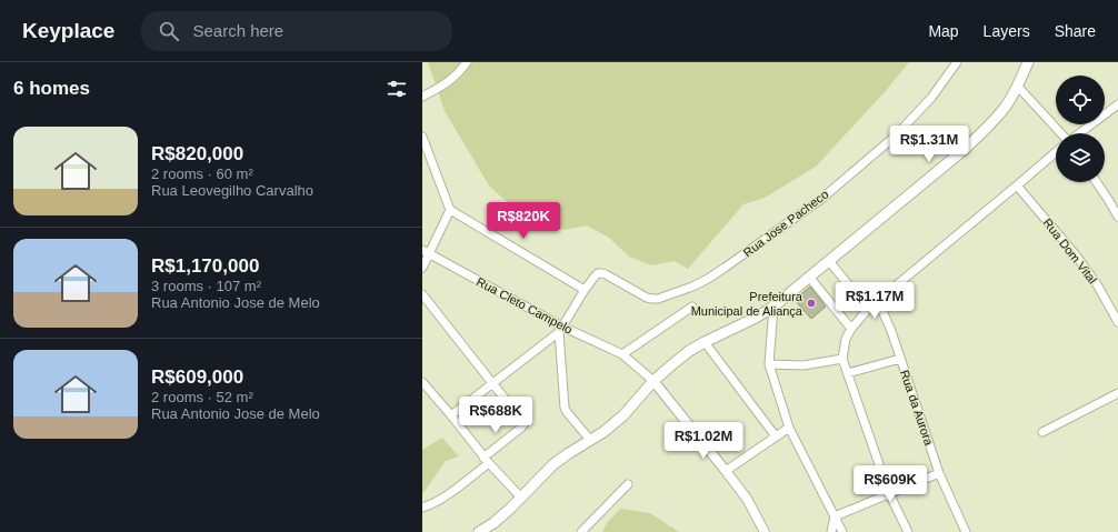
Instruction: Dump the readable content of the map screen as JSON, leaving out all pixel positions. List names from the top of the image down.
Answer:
{
  "streets": {
    "street": [
      "Rua Jose Pacheco",
      "Rua Dom Vital",
      "Rua Cleto Campelo",
      "Rua da Aurora"
    ]
  },
  "places": ["Prefeitura Municipal de Aliança"],
  "page": {
    "header": "Keyplace",
    "search": "Search here",
    "nav": ["Map", "Layers", "Share"],
    "heading": "6 homes",
    "list": [
      {
        "name": "R$820,000",
        "note": "2 rooms · 60 m² · Rua Leovegilho Carvalho"
      },
      {
        "name": "R$1,170,000",
        "note": "3 rooms · 107 m² · Rua Antonio Jose de Melo"
      },
      {
        "name": "R$609,000",
        "note": "2 rooms · 52 m² · Rua Antonio Jose de Melo"
      }
    ],
    "price": [
      "R$1.31M",
      "R$820K",
      "R$1.17M",
      "R$688K",
      "R$1.02M",
      "R$609K"
    ]
  }
}
